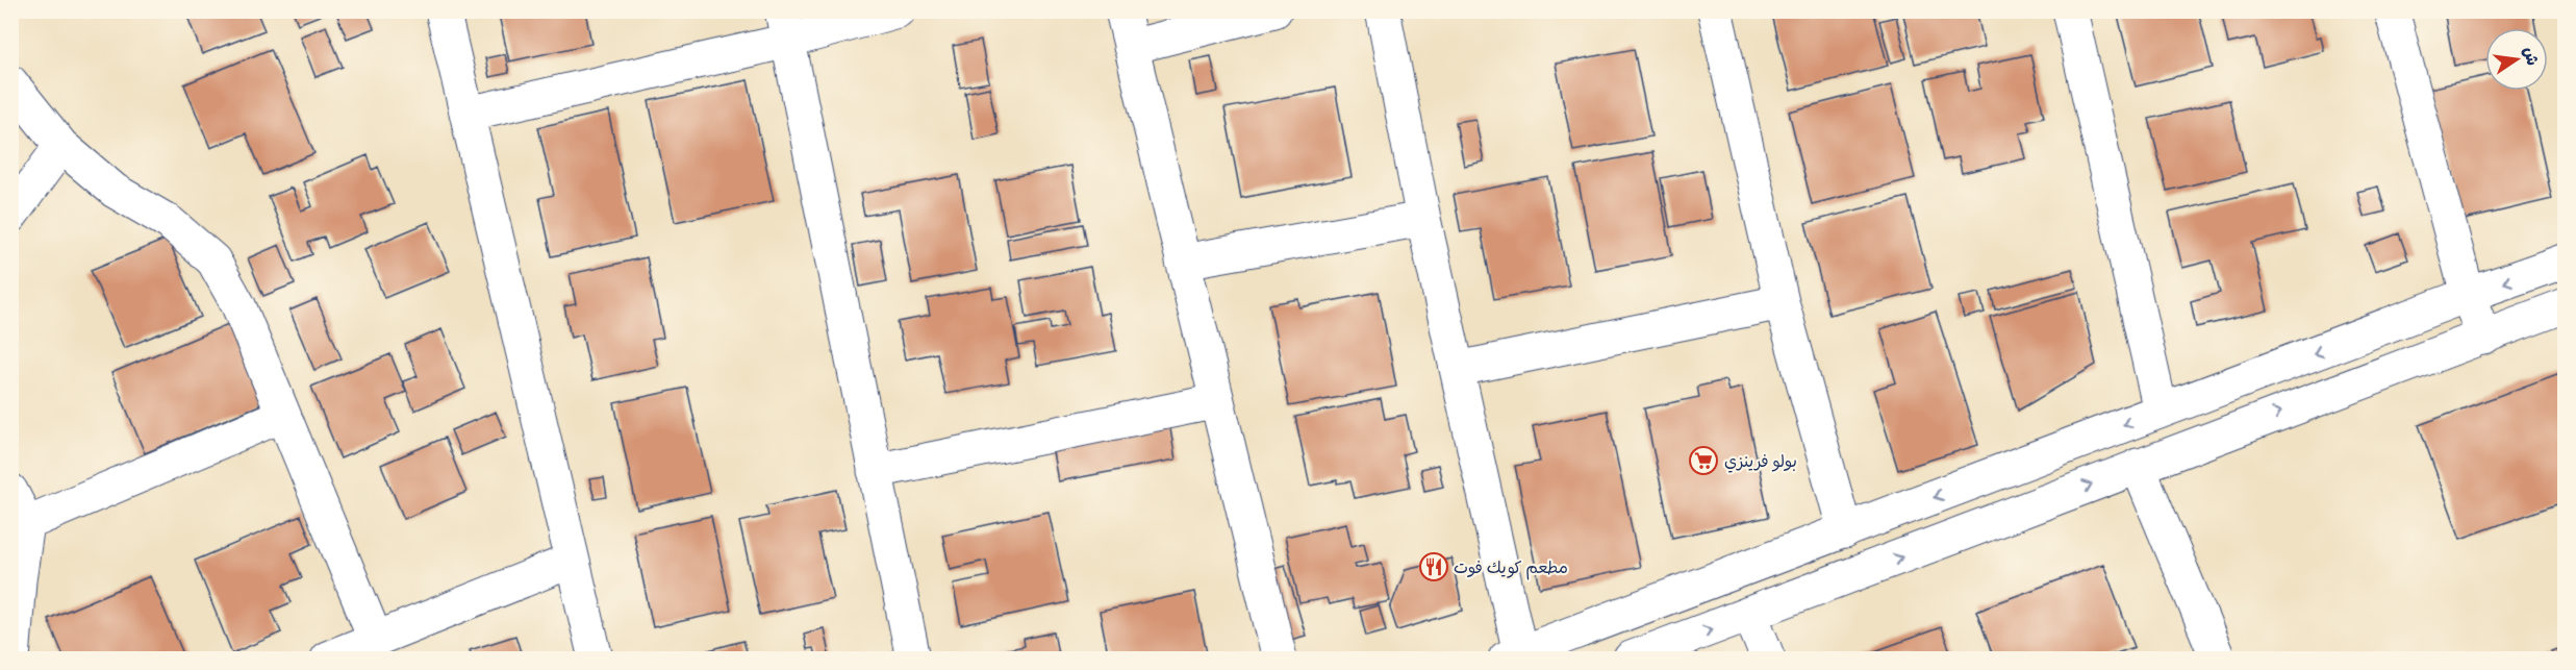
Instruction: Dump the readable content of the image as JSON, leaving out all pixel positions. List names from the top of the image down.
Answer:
{
  "places": {
    "supermarket": ["بولو فرينزي"],
    "restaurant": ["مطعم كويك فوت"]
  },
  "north": "right"
}
